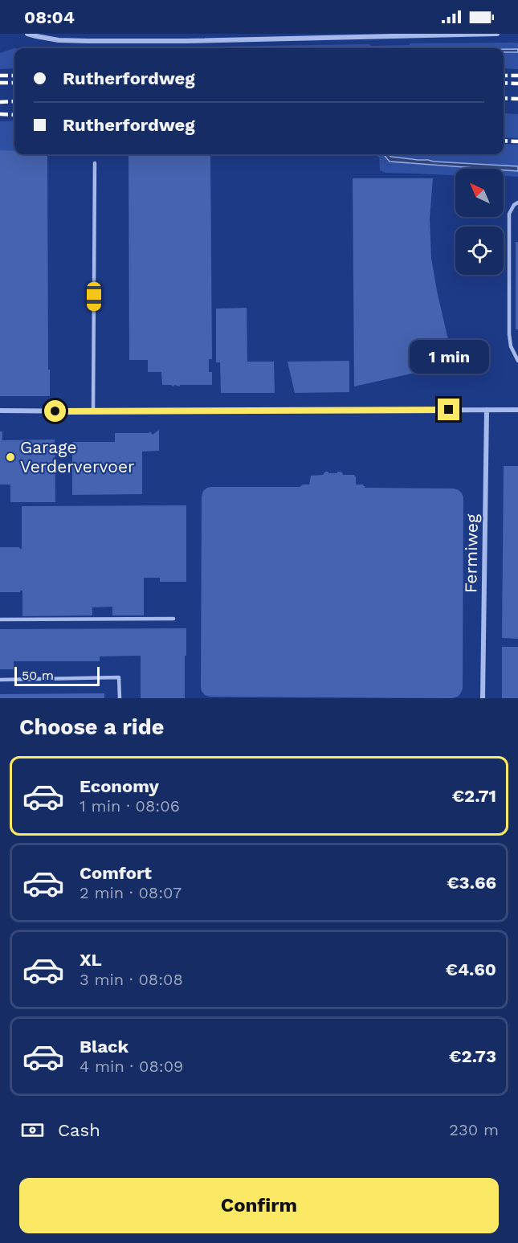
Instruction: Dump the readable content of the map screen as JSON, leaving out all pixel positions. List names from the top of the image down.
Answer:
{
  "streets": {
    "street": ["Fermiweg"]
  },
  "places": ["Garage Verdervervoer"],
  "scale_bar": "50 m",
  "north": "top left",
  "page": {
    "status": "08:04",
    "banner": ["Rutherfordweg", "Rutherfordweg"],
    "bubble": "1 min",
    "scale": "50 m",
    "heading": "Choose a ride",
    "list": [
      {
        "name": "Economy",
        "note": "1 min · 08:06",
        "value": "€2.71"
      },
      {
        "name": "Comfort",
        "note": "2 min · 08:07",
        "value": "€3.66"
      },
      {
        "name": "XL",
        "note": "3 min · 08:08",
        "value": "€4.60"
      },
      {
        "name": "Black",
        "note": "4 min · 08:09",
        "value": "€2.73"
      }
    ],
    "pay": ["Cash", "230 m"],
    "buttons": "Confirm"
  }
}
